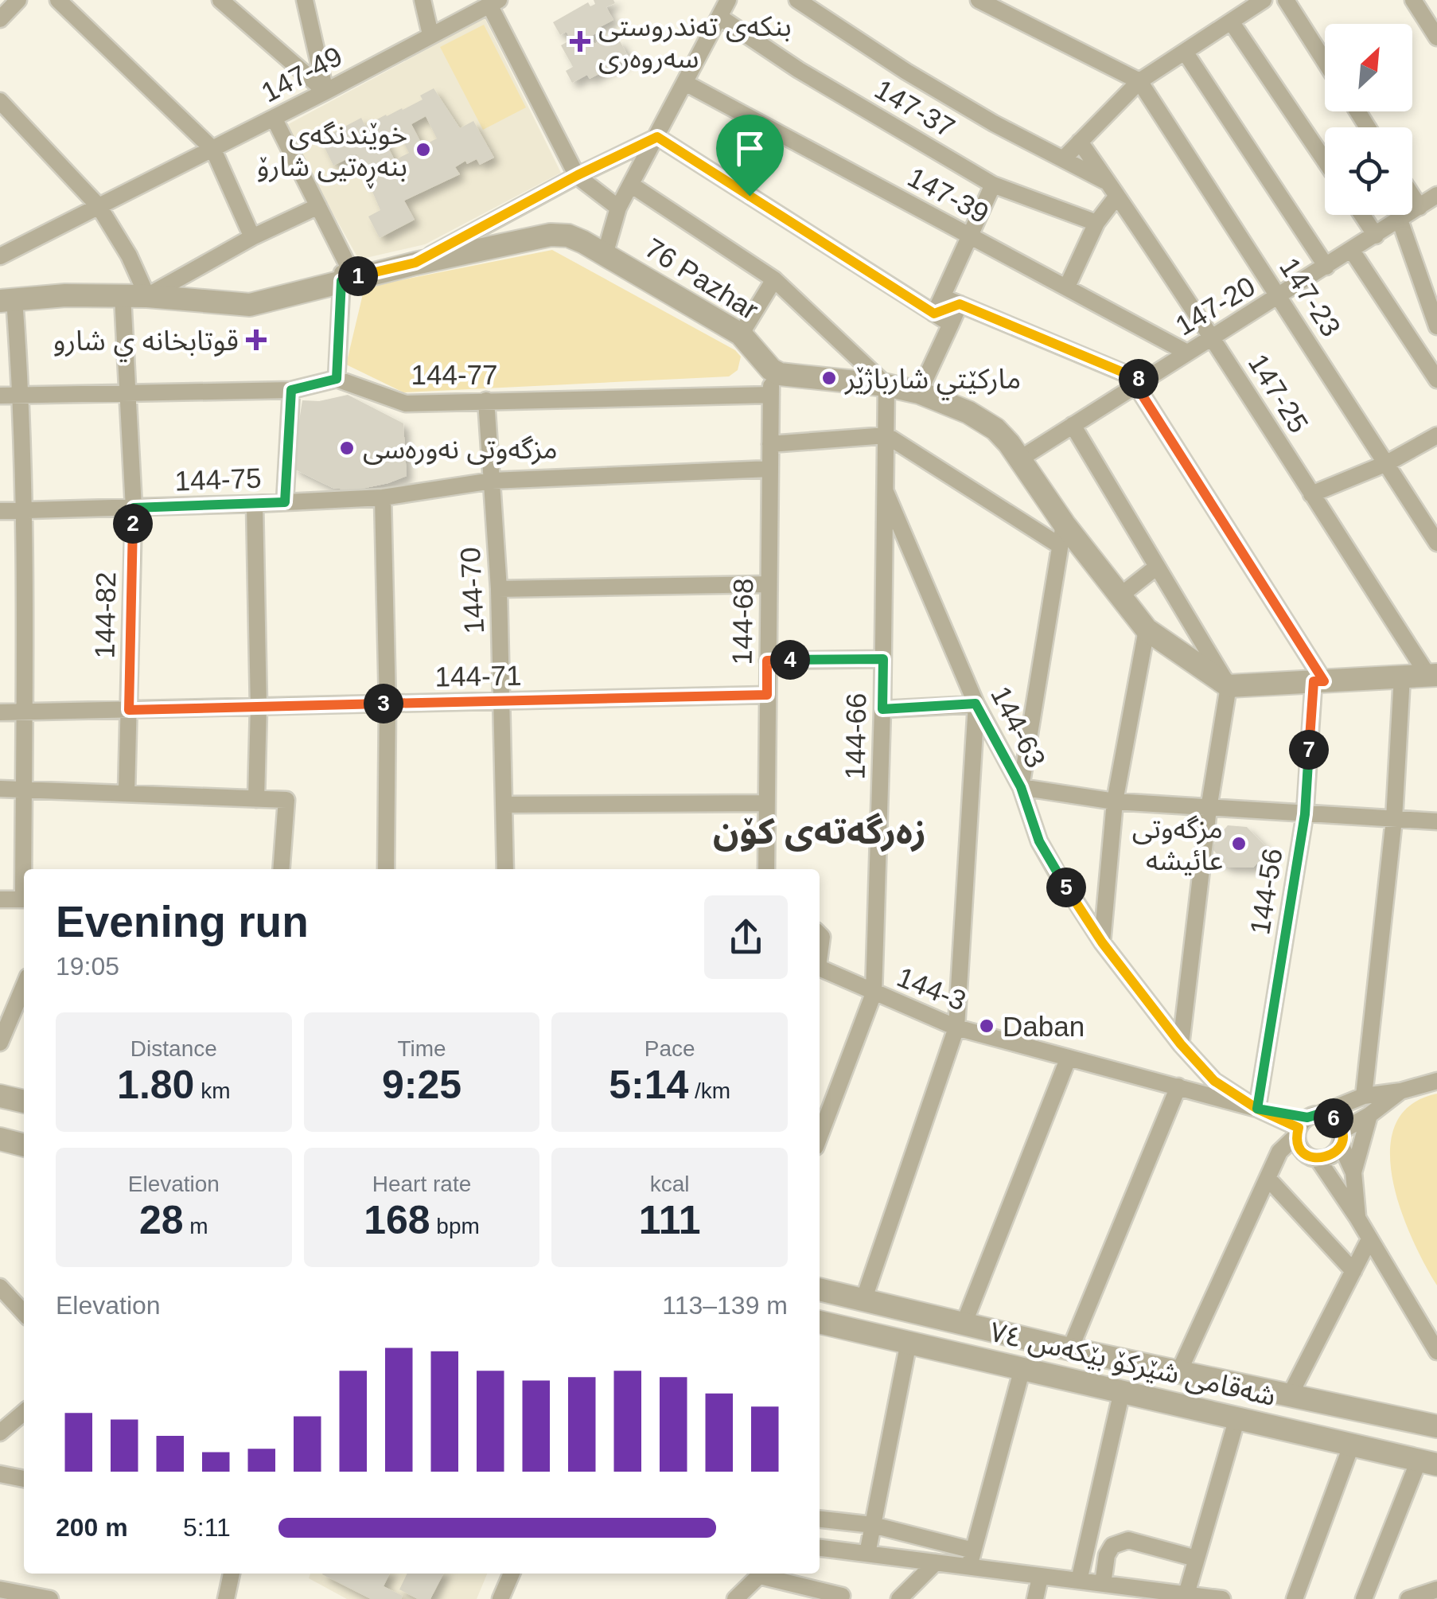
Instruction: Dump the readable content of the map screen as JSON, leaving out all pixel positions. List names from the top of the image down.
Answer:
{
  "streets": {
    "street": [
      "147-49",
      "147-37",
      "147-39",
      "76 Pazhar",
      "147-23",
      "147-20",
      "144-77",
      "147-25",
      "144-75",
      "144-70",
      "144-82",
      "144-68",
      "144-71",
      "144-63",
      "144-66",
      "144-56",
      "144-3",
      "شەقامی شێرکۆ بێکەس ٧٤"
    ]
  },
  "crossings": [
    ["147-39", "147-20"],
    ["76 Pazhar", "144-82"],
    ["76 Pazhar", "144-68"],
    ["147-23", "147-20"],
    ["147-20", "147-25"],
    ["144-77", "144-70"],
    ["144-77", "144-68"],
    ["144-75", "144-70"],
    ["144-75", "144-82"],
    ["144-75", "144-68"],
    ["144-70", "144-71"],
    ["144-82", "144-71"],
    ["144-68", "144-71"],
    ["144-63", "144-66"],
    ["144-63", "144-56"],
    ["144-63", "144-3"],
    ["144-66", "144-3"],
    ["144-56", "144-3"]
  ],
  "districts": ["زەرگەتەی کۆن"],
  "places": {
    "health": ["بنکەی تەندروستی سەروەری", "قوتابخانه ي شارو"],
    "other": [
      "خوێندنگەی بنەڕەتیی شارۆ",
      "مارکێتي شارباژێر",
      "مزگەوتی نەورەسی",
      "مزگەوتی عائیشە",
      "Daban"
    ]
  },
  "north": "top right",
  "page": {
    "pins": [
      "1",
      "8",
      "2",
      "4",
      "3",
      "7",
      "5",
      "6"
    ],
    "heading": ["Evening run", "19:05"],
    "stats": [
      ["Distance", "1.80 km"],
      ["Time", "9:25"],
      ["Pace", "5:14 /km"],
      ["Elevation", "28 m"],
      ["Heart rate", "168 bpm"],
      ["kcal", "111"]
    ],
    "chart": ["Elevation", "113–139 m"],
    "list": [
      {
        "name": "200 m",
        "note": "5:11"
      }
    ]
  }
}
